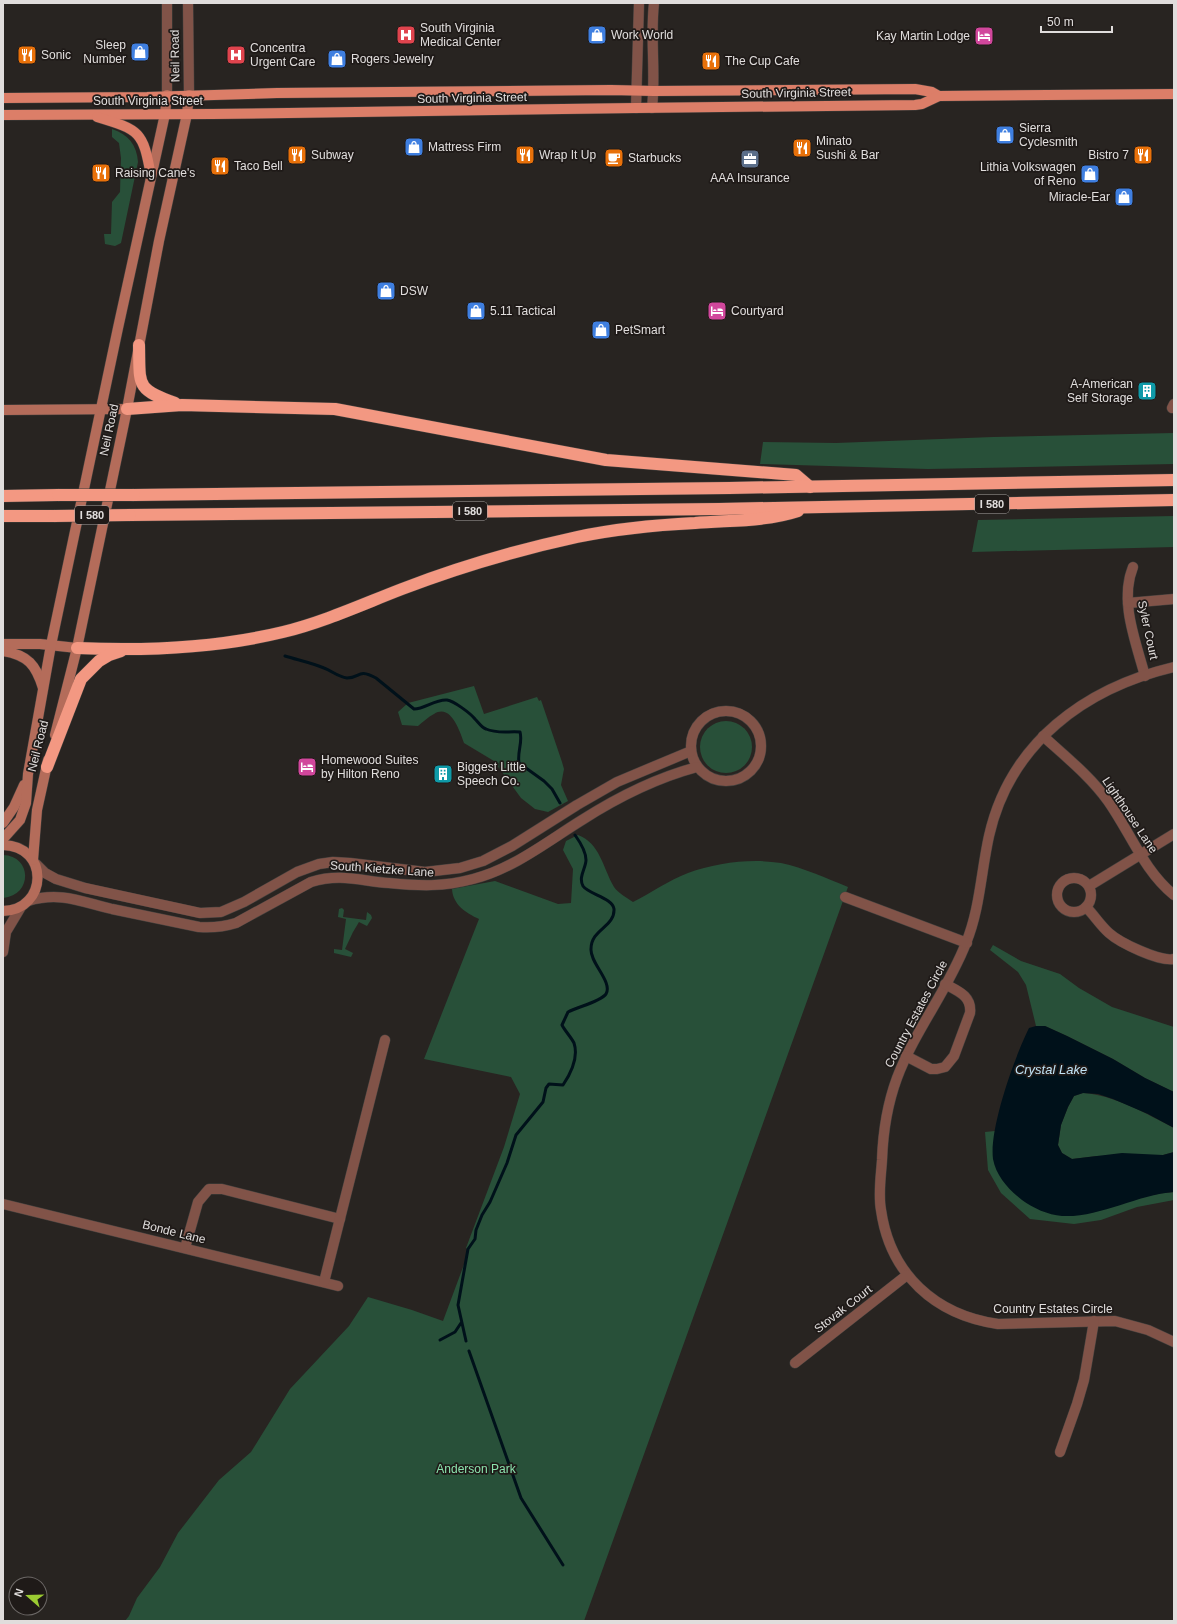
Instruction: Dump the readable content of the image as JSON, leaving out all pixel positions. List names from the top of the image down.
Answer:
{
  "streets": {
    "highway": ["I 580"],
    "main road": ["Neil Road", "South Virginia Street"],
    "street": [
      "Syler Court",
      "Lighthouse Lane",
      "South Kietzke Lane",
      "Country Estates Circle",
      "Bonde Lane",
      "Stovak Court"
    ]
  },
  "crossings": [
    ["Neil Road", "South Virginia Street"],
    ["Neil Road", "South Kietzke Lane"],
    ["Syler Court", "Country Estates Circle"],
    ["Lighthouse Lane", "Country Estates Circle"],
    ["Country Estates Circle", "Stovak Court"]
  ],
  "water": ["Crystal Lake"],
  "parks": ["Anderson Park"],
  "places": {
    "hospital": ["South Virginia Medical Center", "Concentra Urgent Care"],
    "shop": [
      "Work World",
      "Sleep Number",
      "Rogers Jewelry",
      "Sierra Cyclesmith",
      "Mattress Firm",
      "Lithia Volkswagen of Reno",
      "Miracle-Ear",
      "DSW",
      "5.11 Tactical",
      "PetSmart"
    ],
    "hotel": ["Kay Martin Lodge", "Courtyard", "Homewood Suites by Hilton Reno"],
    "restaurant": [
      "Sonic",
      "The Cup Cafe",
      "Minato Sushi & Bar",
      "Subway",
      "Wrap It Up",
      "Bistro 7",
      "Taco Bell",
      "Raising Cane's"
    ],
    "cafe": ["Starbucks"],
    "office": ["AAA Insurance"],
    "building": ["A-American Self Storage", "Biggest Little Speech Co."]
  },
  "scale_bar": "50 m",
  "north": "left"
}
